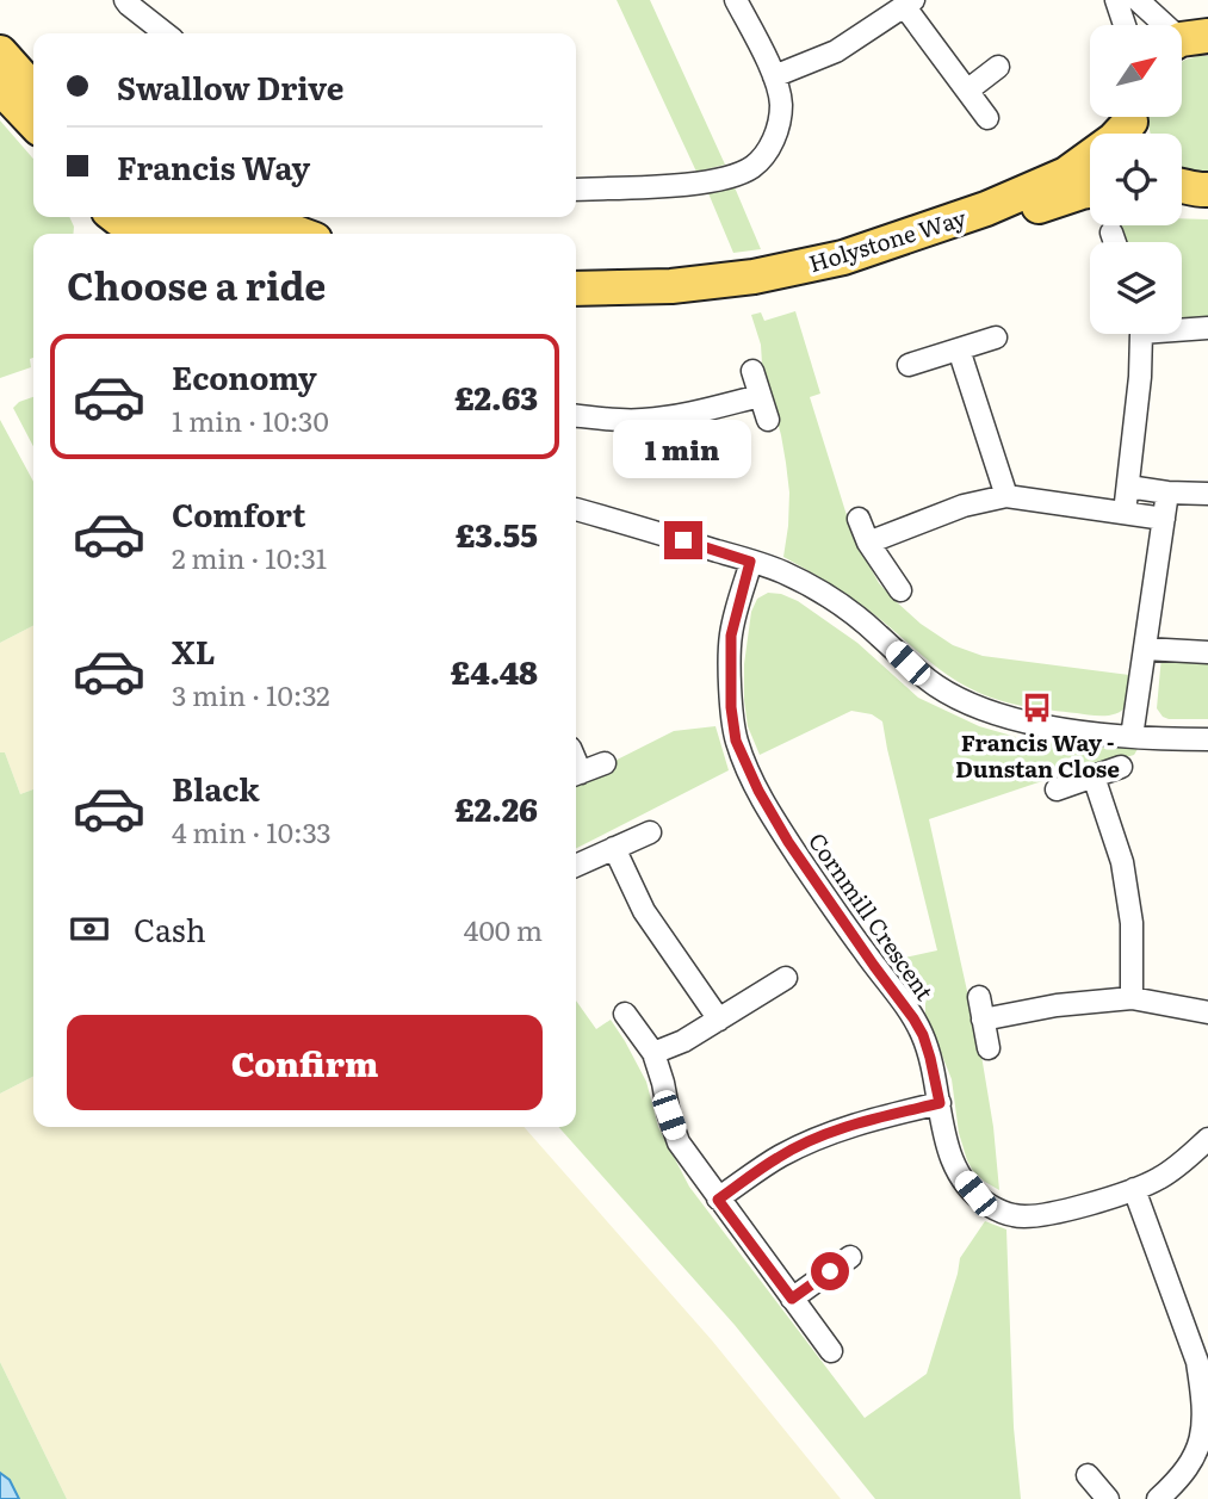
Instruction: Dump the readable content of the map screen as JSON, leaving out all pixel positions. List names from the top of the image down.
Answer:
{
  "streets": {
    "main road": ["Holystone Way"],
    "street": ["Cornmill Crescent"]
  },
  "places": {
    "bus stop": ["Francis Way - Dunstan Close"]
  },
  "north": "top right",
  "page": {
    "banner": ["Swallow Drive", "Francis Way"],
    "heading": "Choose a ride",
    "list": [
      {
        "name": "Economy",
        "note": "1 min · 10:30",
        "value": "£2.63"
      },
      {
        "name": "Comfort",
        "note": "2 min · 10:31",
        "value": "£3.55"
      },
      {
        "name": "XL",
        "note": "3 min · 10:32",
        "value": "£4.48"
      },
      {
        "name": "Black",
        "note": "4 min · 10:33",
        "value": "£2.26"
      }
    ],
    "bubble": "1 min",
    "pay": ["Cash", "400 m"],
    "buttons": "Confirm"
  }
}
